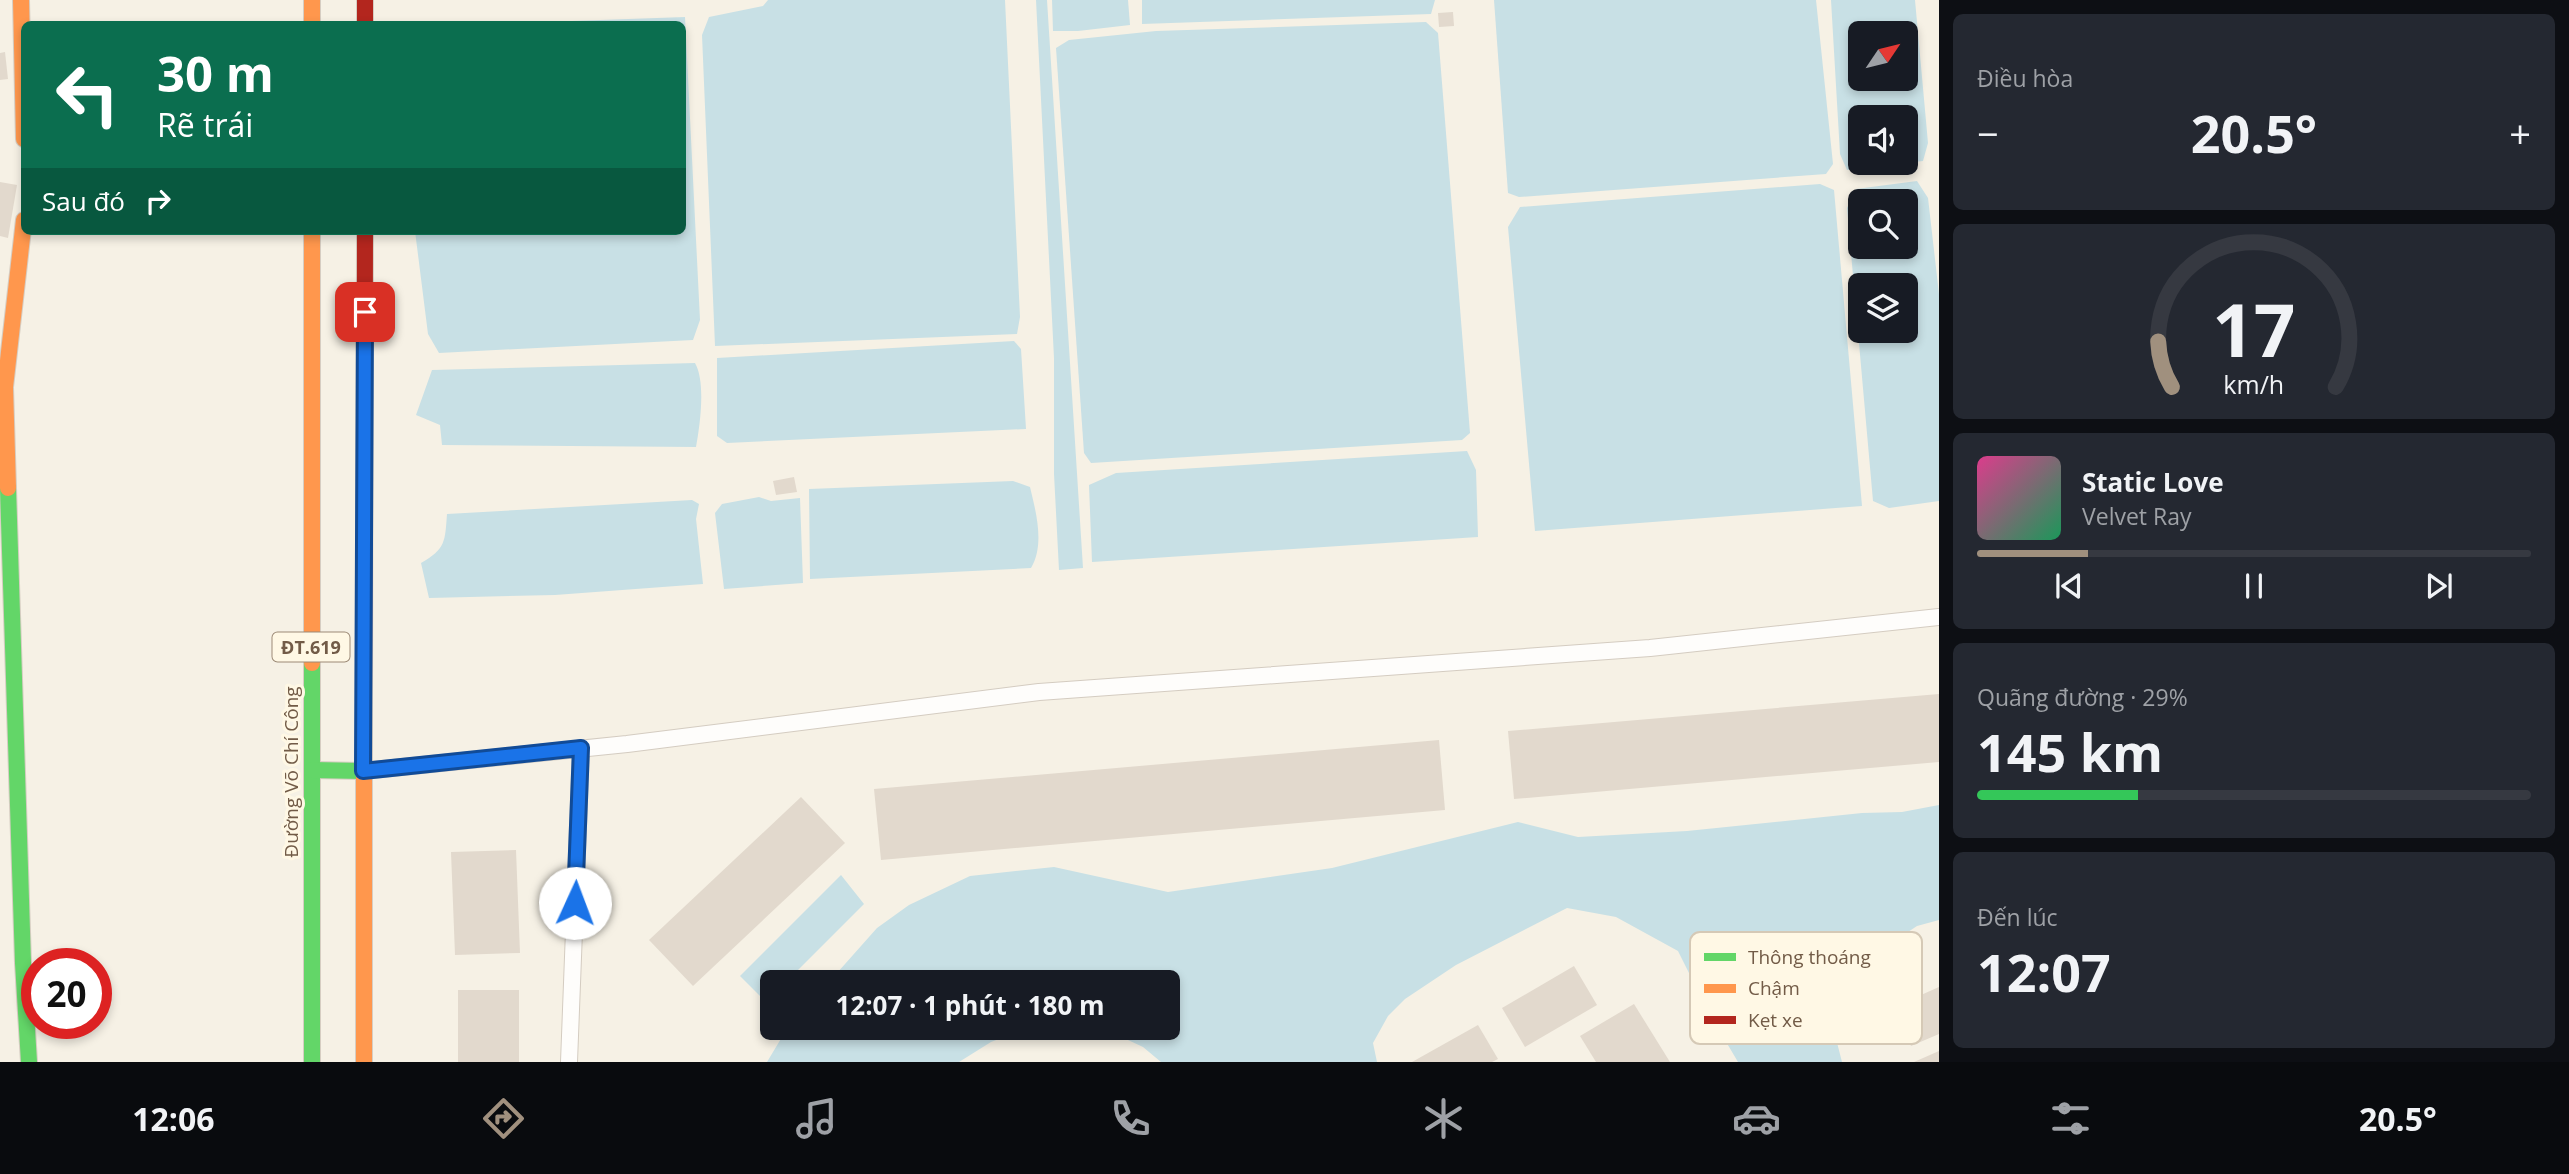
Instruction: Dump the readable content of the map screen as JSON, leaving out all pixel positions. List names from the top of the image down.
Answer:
{
  "streets": {
    "main road": ["ĐT.619", "Đường Võ Chí Công"]
  },
  "legend": ["Thông thoáng", "Chậm", "Kẹt xe"],
  "north": "top right",
  "page": {
    "tile": [
      "Điều hòa",
      ["Quãng đường · 29%", "145 km"],
      ["Đến lúc", "12:07"]
    ],
    "turn": ["30 m", "Rẽ trái"],
    "heat": ["−", "20.5°", "+"],
    "then": "Sau đó",
    "song": ["Static Love", "Velvet Ray"],
    "limit": "20",
    "trip": "12:07 · 1 phút · 180 m",
    "tabs": ["12:06", "20.5°"],
    "gauge": ["17", "km/h"]
  }
}
